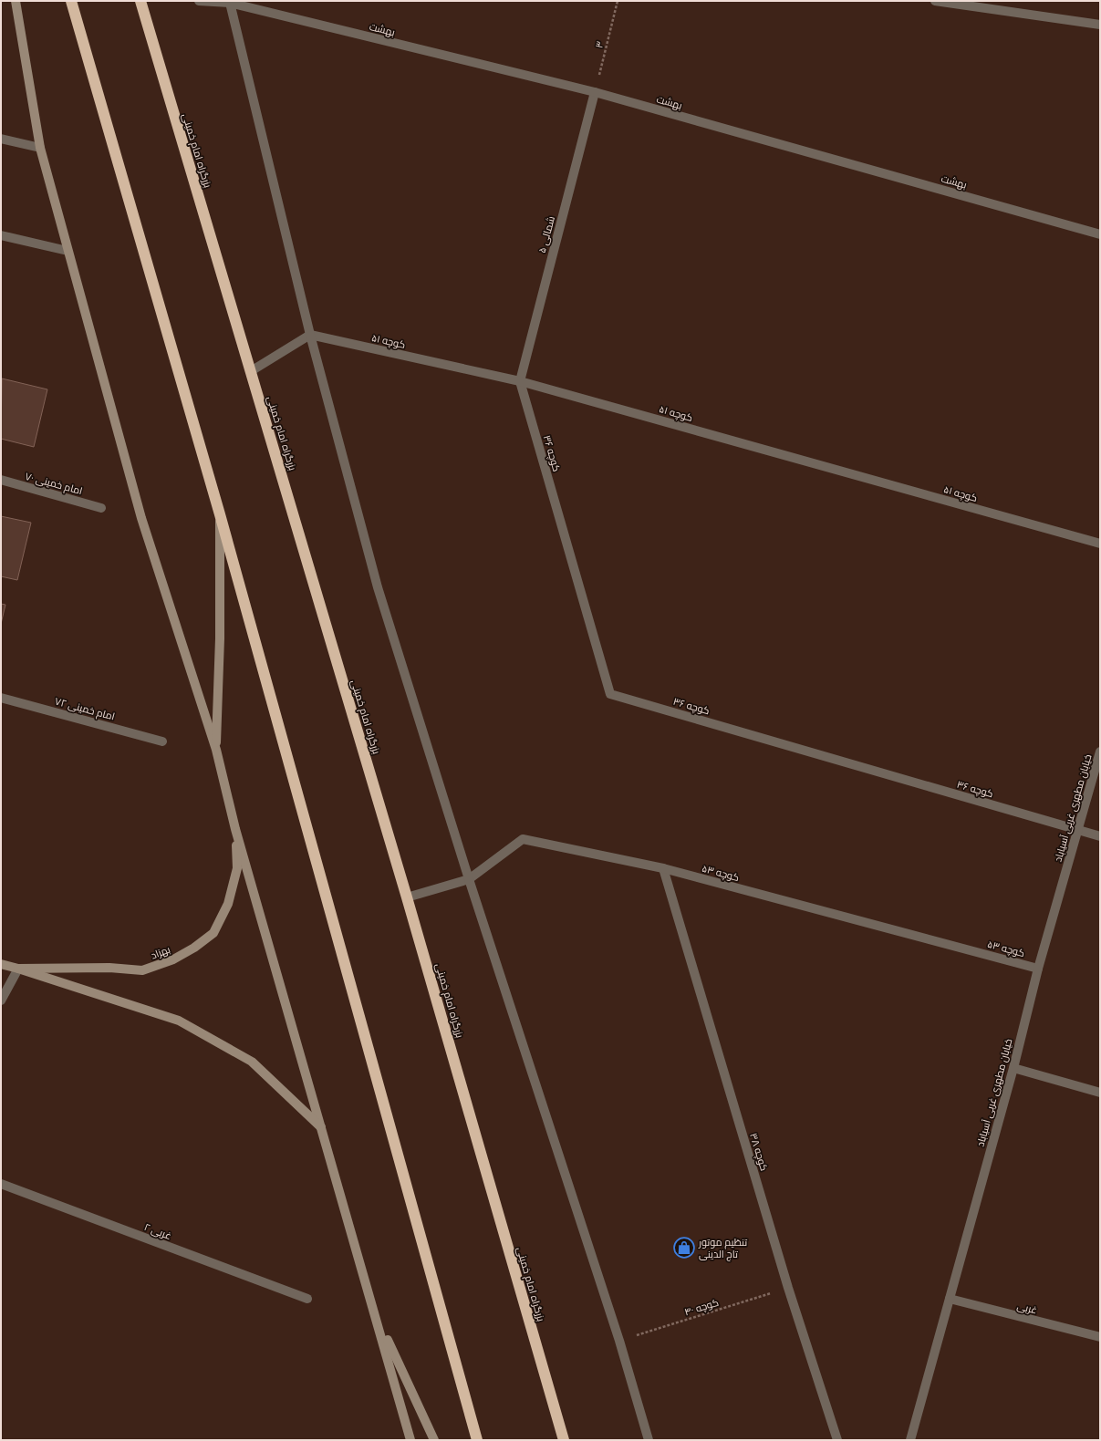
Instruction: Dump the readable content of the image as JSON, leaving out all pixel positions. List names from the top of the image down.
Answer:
{
  "streets": {
    "highway": ["بزرگراه امام خمینی"],
    "street": [
      "بهشت",
      "۵ شمالی",
      "کوچه ۵۱",
      "کوچه ۳۶",
      "امام خمینی ۷۰",
      "امام خمینی ۷۲",
      "خیابان مطهری غربی آسیاباد",
      "کوچه ۵۳",
      "بهزاد",
      "کوچه ۳۸",
      "غربی ۲",
      "غربی"
    ],
    "path": ["۳", "کوچه ۴۰"]
  },
  "crossings": [
    ["بهشت", "۳"],
    ["بهشت", "۵ شمالی"],
    ["۳", "۵ شمالی"],
    ["بزرگراه امام خمینی", "کوچه ۵۳"],
    ["۵ شمالی", "کوچه ۵۱"],
    ["۵ شمالی", "کوچه ۳۶"],
    ["کوچه ۵۱", "کوچه ۳۶"],
    ["کوچه ۳۶", "خیابان مطهری غربی آسیاباد"],
    ["خیابان مطهری غربی آسیاباد", "کوچه ۵۳"],
    ["خیابان مطهری غربی آسیاباد", "غربی"],
    ["کوچه ۵۳", "کوچه ۳۸"],
    ["کوچه ۳۸", "کوچه ۴۰"]
  ],
  "places": {
    "shop": ["تنظیم موتور تاج الدینی"]
  }
}
